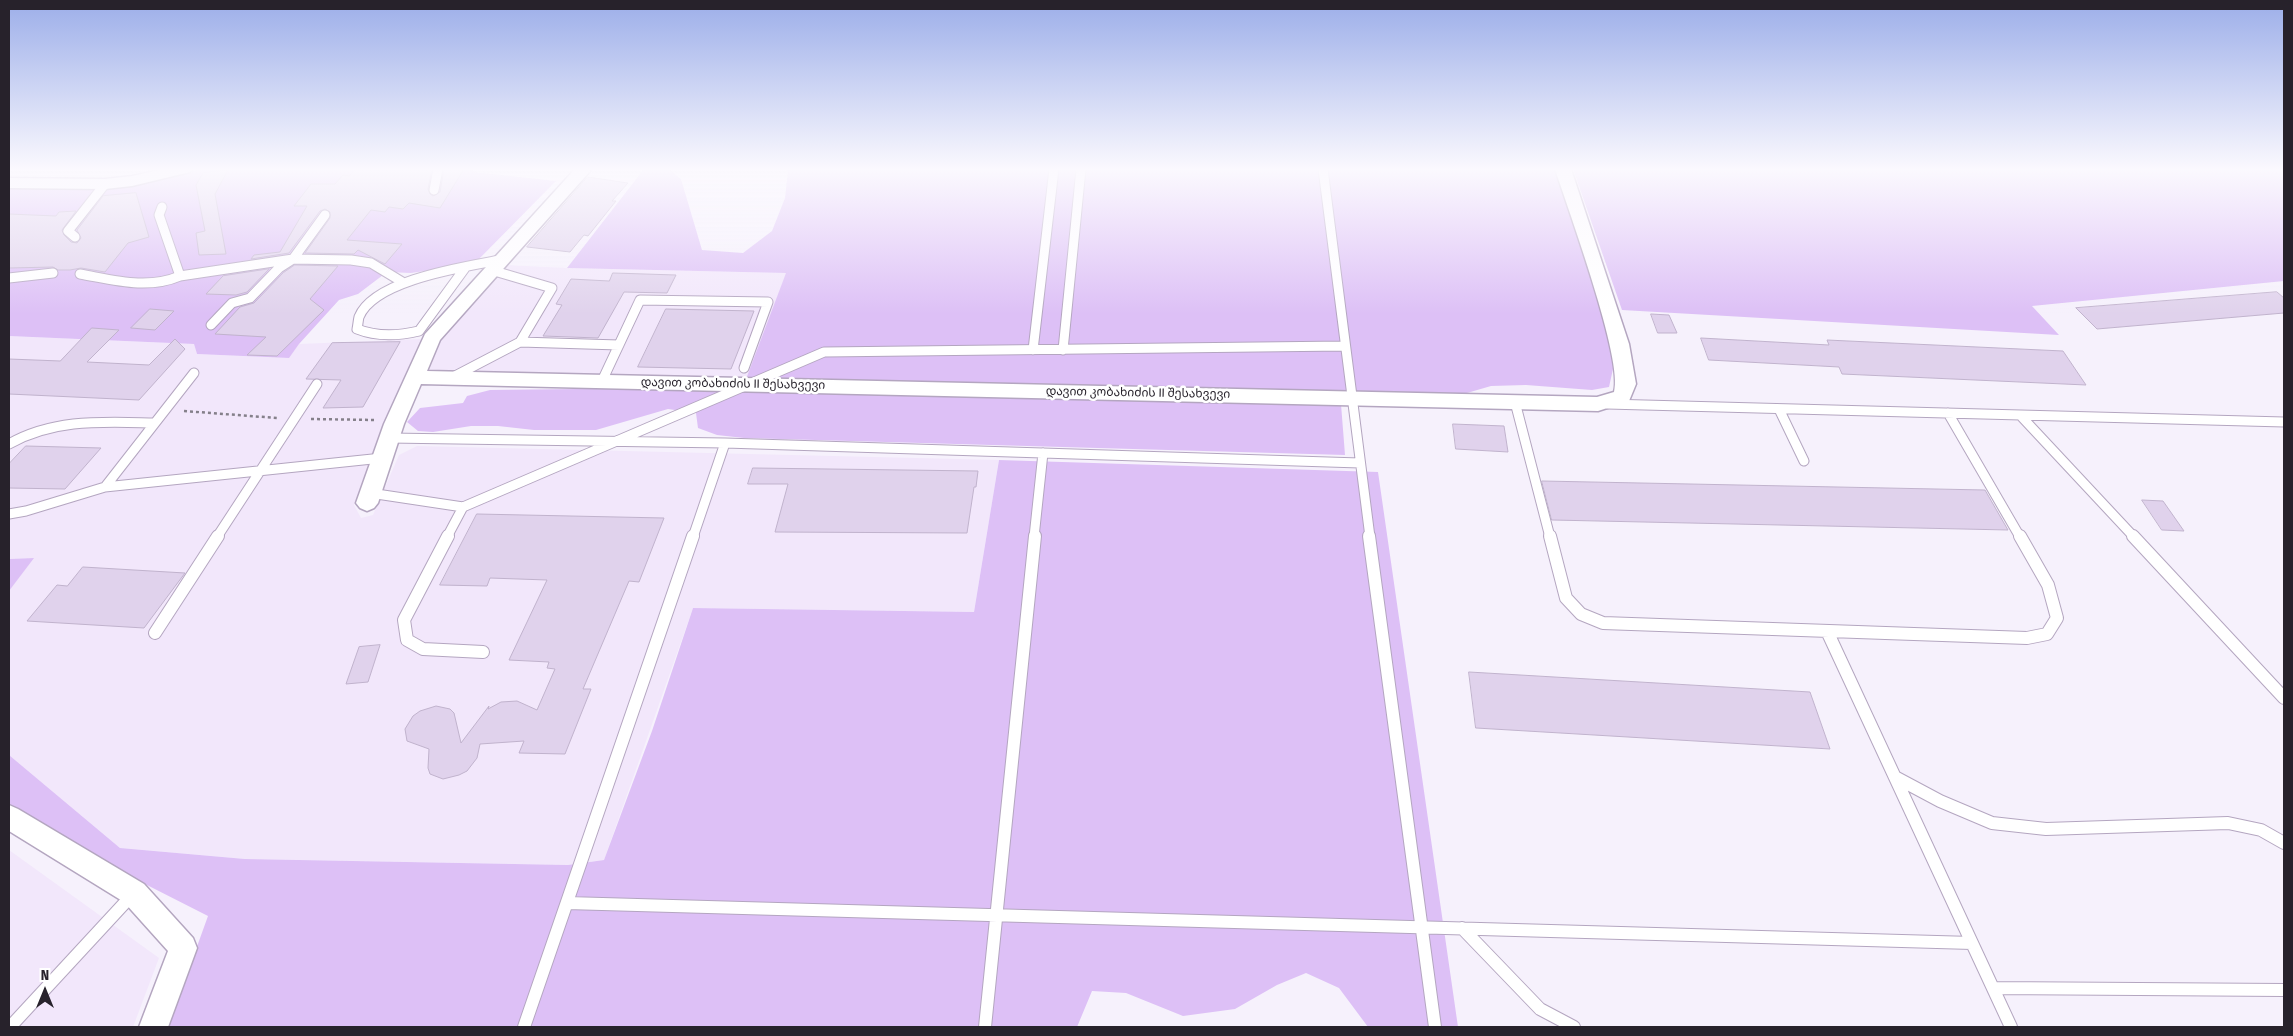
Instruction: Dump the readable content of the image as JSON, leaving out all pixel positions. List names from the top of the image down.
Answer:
{
  "streets": {
    "street": ["დავით კობახიძის II შესახვევი"]
  },
  "north": "top"
}
